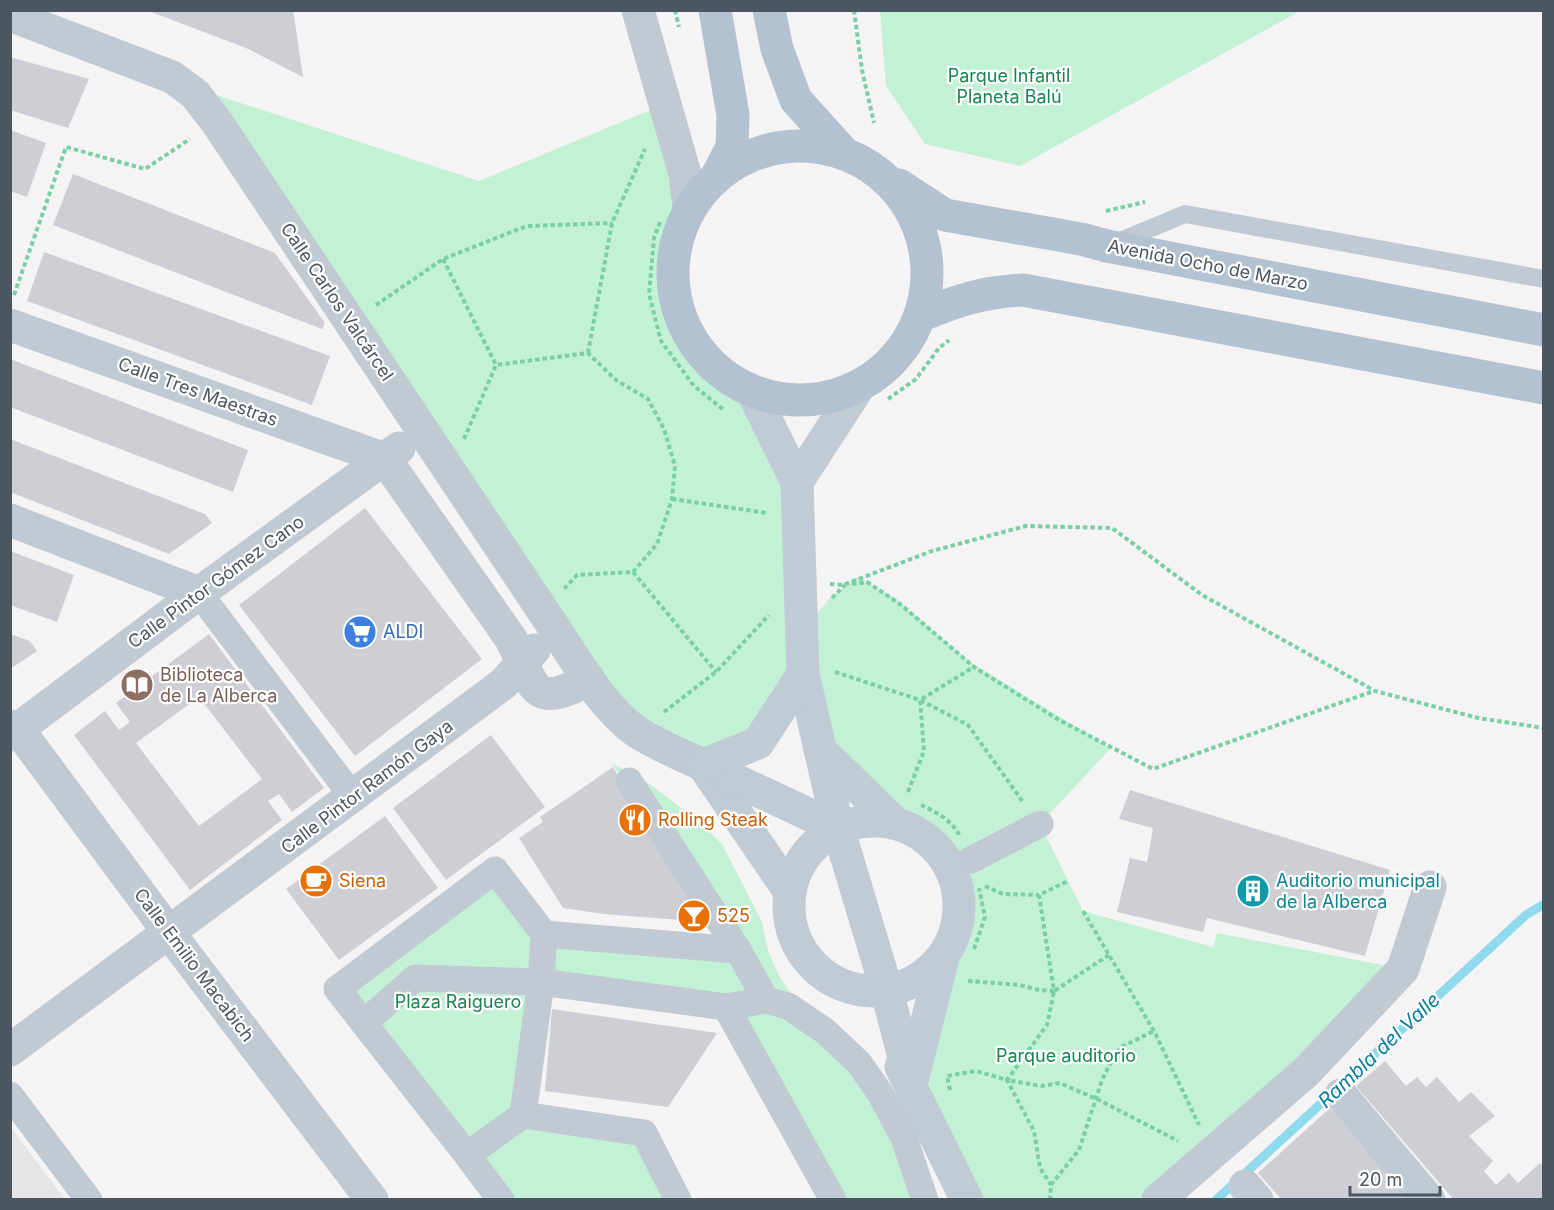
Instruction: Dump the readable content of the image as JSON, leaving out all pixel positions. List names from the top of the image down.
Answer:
{
  "streets": {
    "main road": ["Avenida Ocho de Marzo"],
    "street": [
      "Calle Carlos Valcárcel",
      "Calle Tres Maestras",
      "Calle Pintor Gómez Cano",
      "Calle Pintor Ramón Gaya",
      "Calle Emilio Macabich"
    ]
  },
  "crossings": [
    ["Calle Carlos Valcárcel", "Calle Pintor Gómez Cano"],
    ["Calle Carlos Valcárcel", "Calle Pintor Ramón Gaya"],
    ["Calle Tres Maestras", "Calle Pintor Gómez Cano"],
    ["Calle Pintor Gómez Cano", "Calle Emilio Macabich"],
    ["Calle Pintor Ramón Gaya", "Calle Emilio Macabich"]
  ],
  "water": ["Rambla del Valle"],
  "parks": ["Parque Infantil Planeta Balú", "Plaza Raiguero", "Parque auditorio"],
  "places": {
    "supermarket": ["ALDI"],
    "library": ["Biblioteca de La Alberca"],
    "restaurant": ["Rolling Steak"],
    "cafe": ["Siena"],
    "building": ["Auditorio municipal de la Alberca"],
    "bar": ["525"]
  },
  "scale_bar": "20 m"
}
